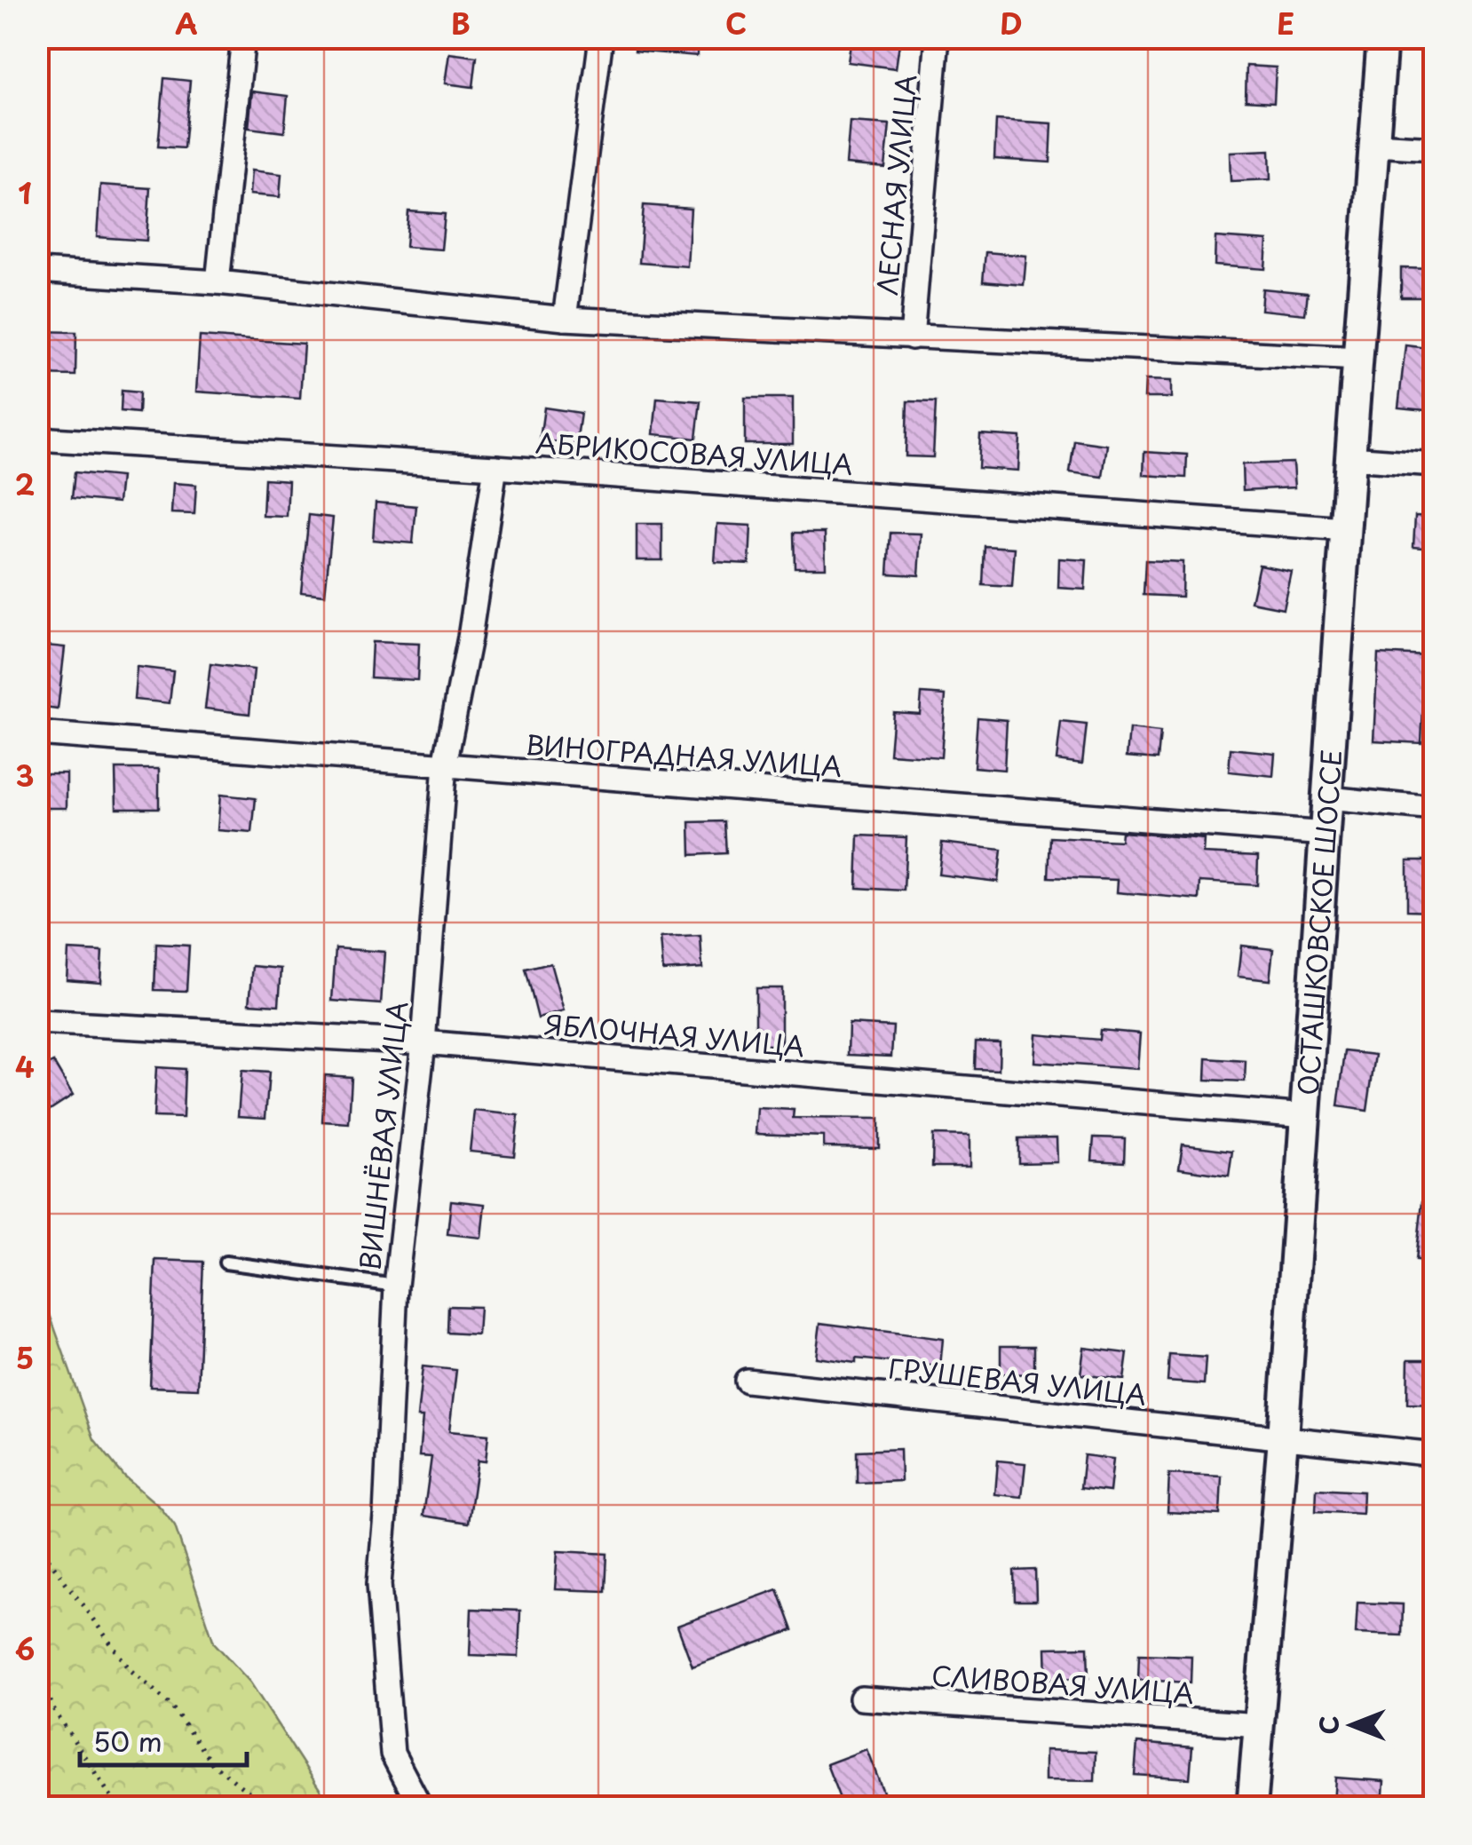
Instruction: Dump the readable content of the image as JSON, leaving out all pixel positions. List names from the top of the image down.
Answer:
{
  "streets": {
    "street": [
      "ЛЕСНАЯ УЛИЦА",
      "АБРИКОСОВАЯ УЛИЦА",
      "ВИНОГРАДНАЯ УЛИЦА",
      "ОСТАШКОВСКОЕ ШОССЕ",
      "ЯБЛОЧНАЯ УЛИЦА",
      "ВИШНЁВАЯ УЛИЦА",
      "ГРУШЕВАЯ УЛИЦА",
      "СЛИВОВАЯ УЛИЦА"
    ]
  },
  "crossings": [
    ["АБРИКОСОВАЯ УЛИЦА", "ОСТАШКОВСКОЕ ШОССЕ"],
    ["АБРИКОСОВАЯ УЛИЦА", "ВИШНЁВАЯ УЛИЦА"],
    ["ВИНОГРАДНАЯ УЛИЦА", "ОСТАШКОВСКОЕ ШОССЕ"],
    ["ВИНОГРАДНАЯ УЛИЦА", "ВИШНЁВАЯ УЛИЦА"],
    ["ОСТАШКОВСКОЕ ШОССЕ", "ЯБЛОЧНАЯ УЛИЦА"],
    ["ОСТАШКОВСКОЕ ШОССЕ", "ГРУШЕВАЯ УЛИЦА"],
    ["ОСТАШКОВСКОЕ ШОССЕ", "СЛИВОВАЯ УЛИЦА"],
    ["ЯБЛОЧНАЯ УЛИЦА", "ВИШНЁВАЯ УЛИЦА"]
  ],
  "scale_bar": "50 m",
  "north": "left",
  "grid": {
    "columns": [
      "A",
      "B",
      "C",
      "D",
      "E"
    ],
    "rows": [
      "1",
      "2",
      "3",
      "4",
      "5",
      "6"
    ]
  }
}
